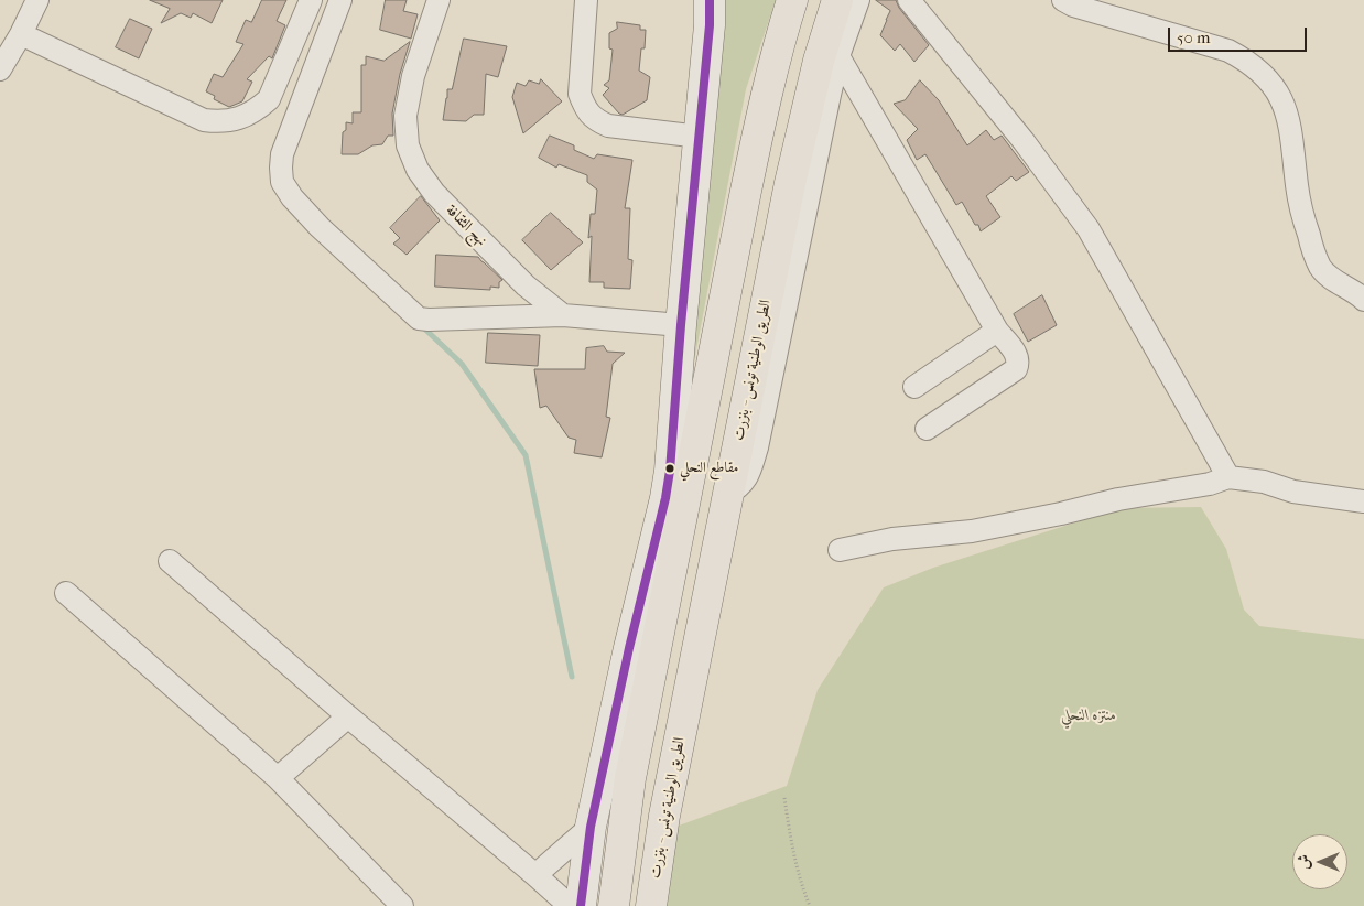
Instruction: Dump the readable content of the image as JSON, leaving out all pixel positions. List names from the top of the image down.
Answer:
{
  "streets": {
    "highway": ["الطريق الوطنية تونس - بنزرت"],
    "street": ["نهج الثقافة"]
  },
  "parks": ["منتزه النحلي"],
  "places": ["مقاطع النحلي"],
  "scale_bar": "50 m",
  "north": "left"
}
